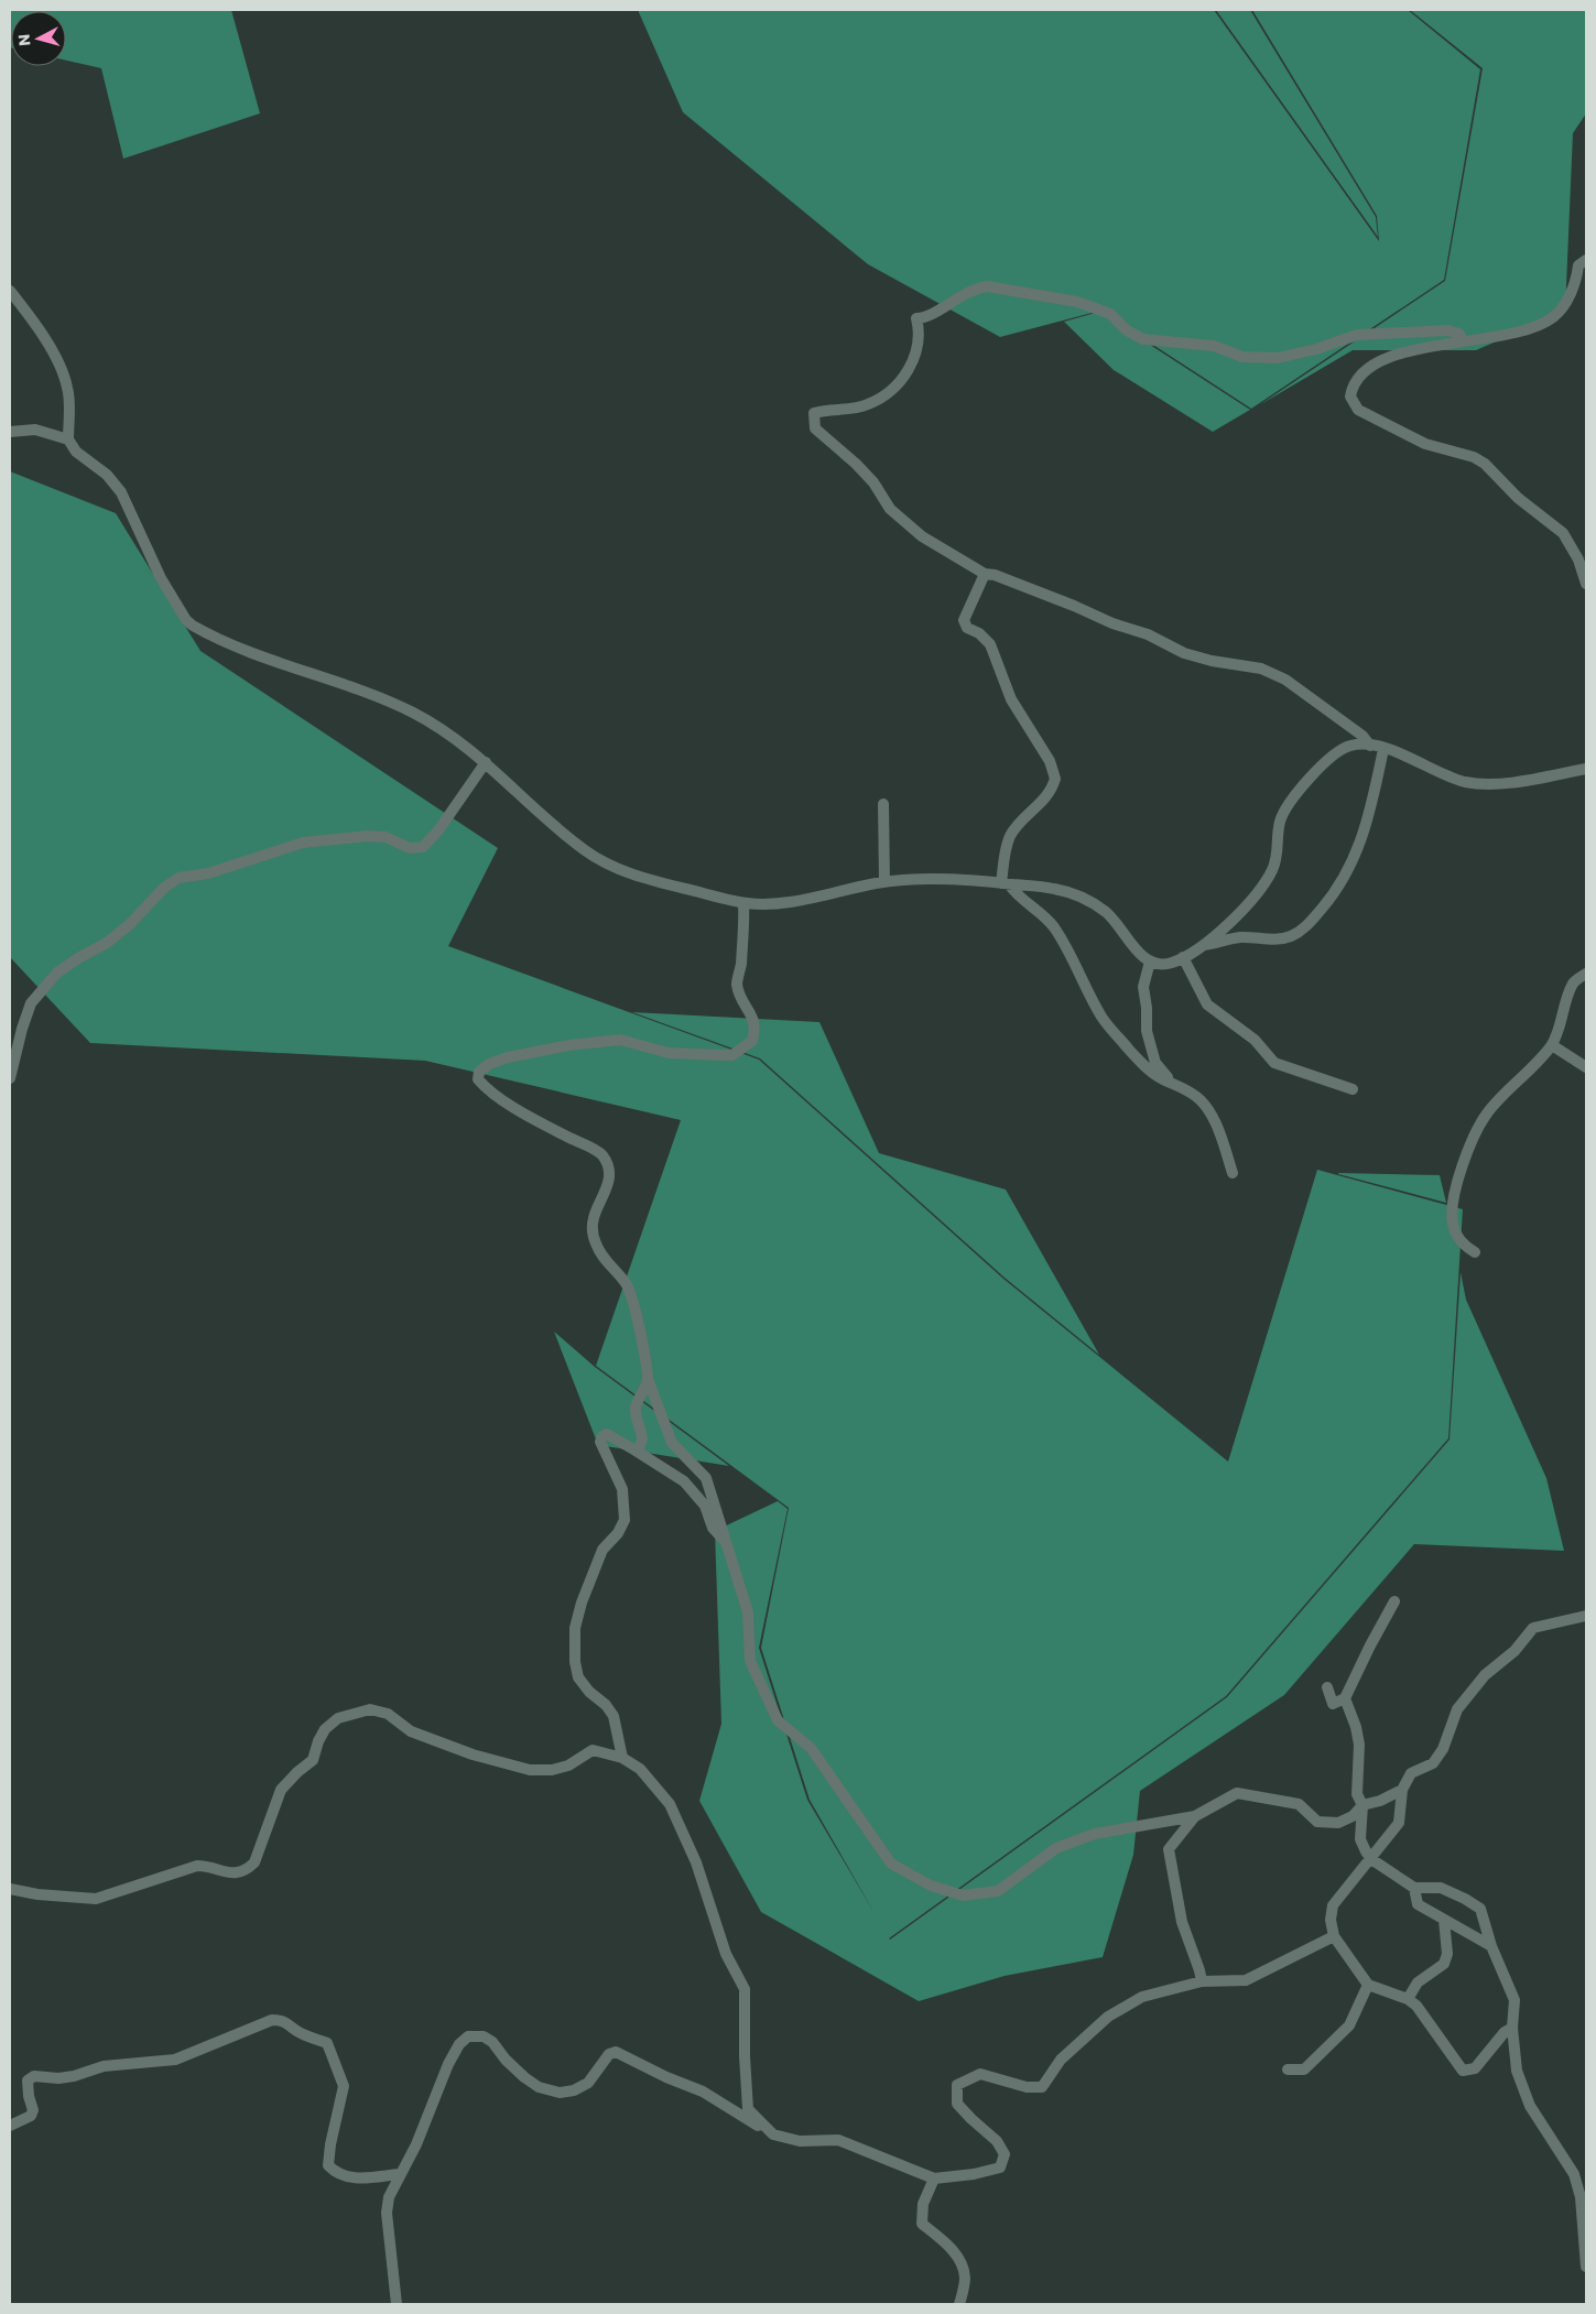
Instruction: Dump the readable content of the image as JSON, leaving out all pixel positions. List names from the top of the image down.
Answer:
{
  "north": "left"
}
